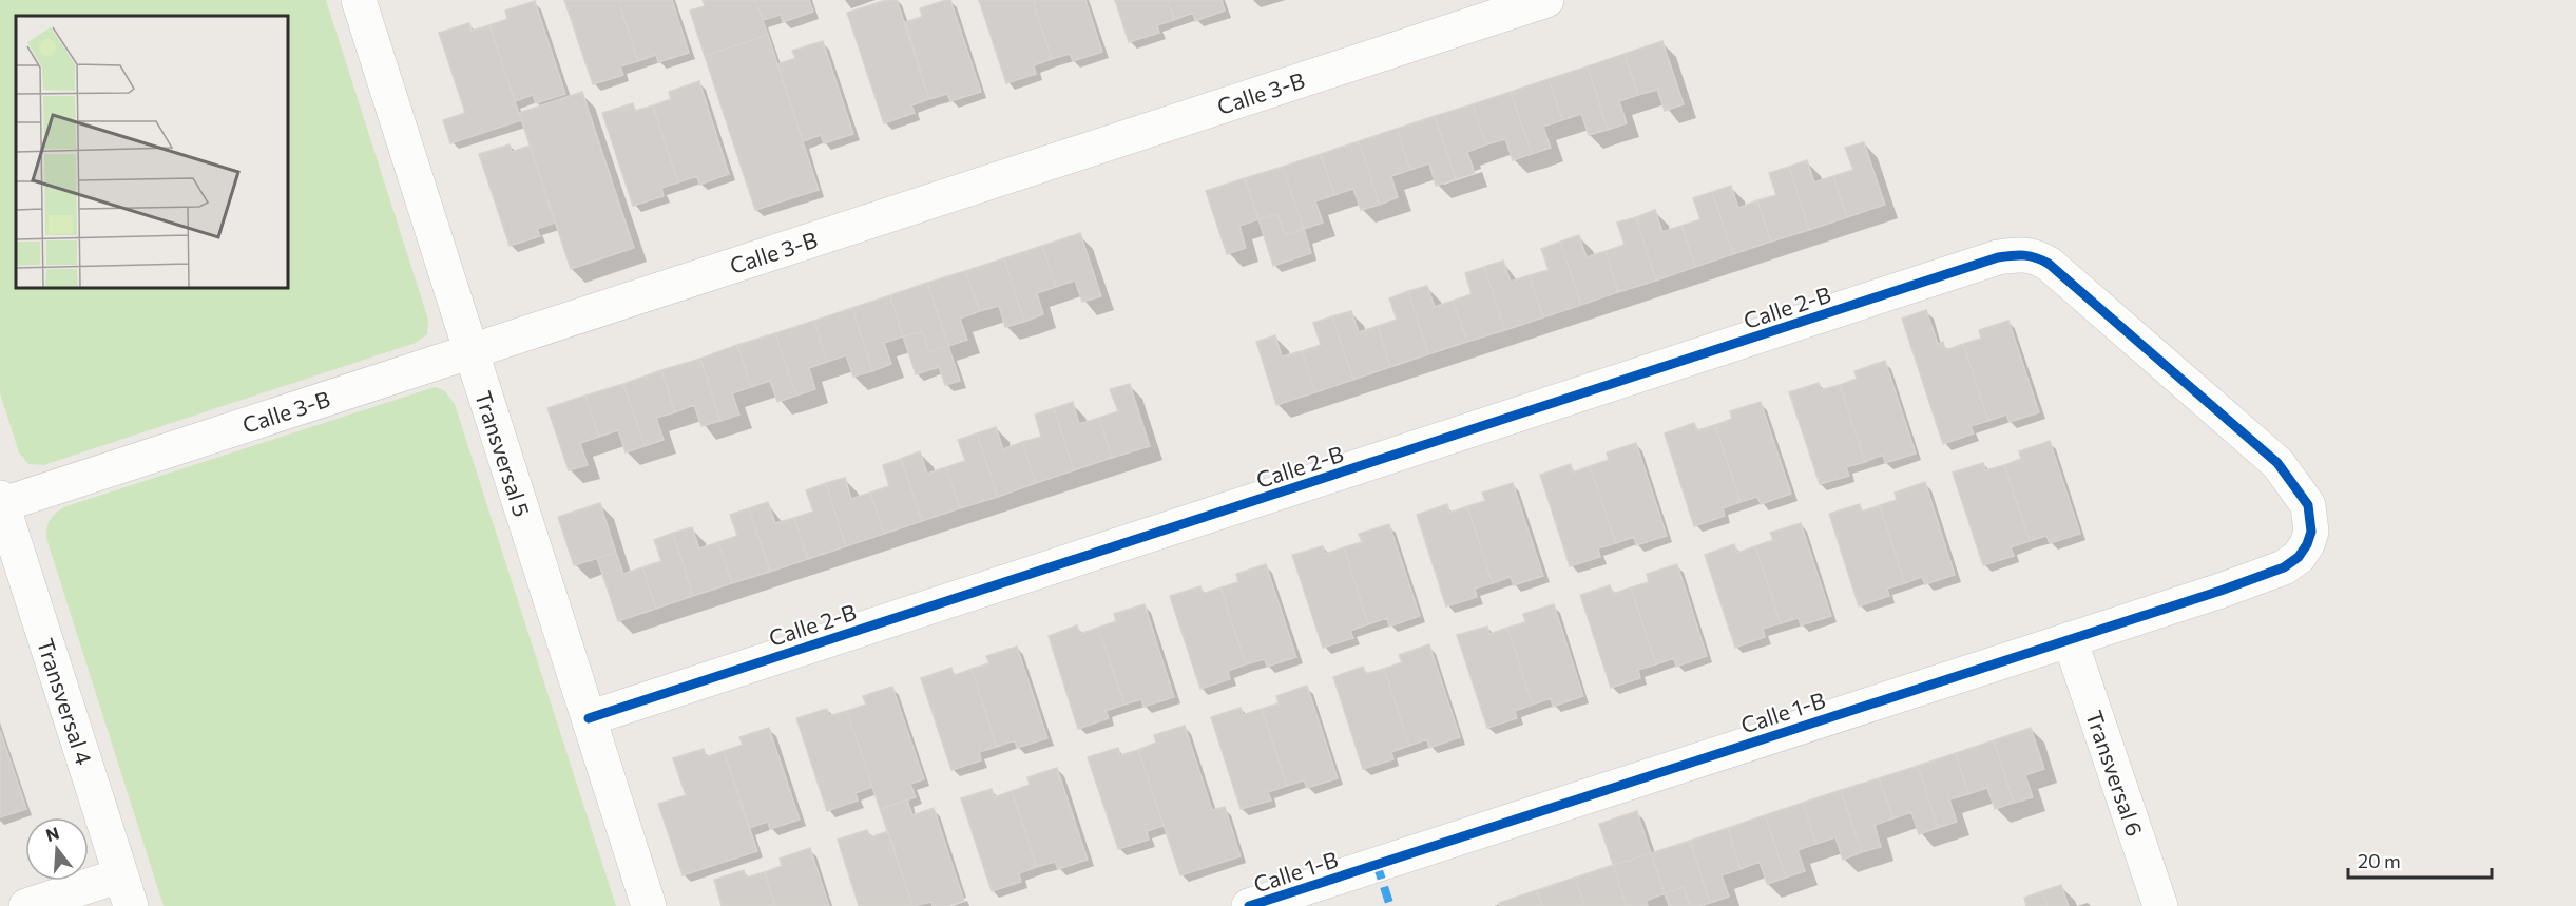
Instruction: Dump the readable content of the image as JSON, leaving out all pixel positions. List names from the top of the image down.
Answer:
{
  "streets": {
    "street": [
      "Calle 3-B",
      "Calle 2-B",
      "Transversal 5",
      "Transversal 4",
      "Calle 1-B",
      "Transversal 6"
    ]
  },
  "crossings": [
    ["Calle 3-B", "Transversal 5"],
    ["Calle 3-B", "Transversal 4"],
    ["Calle 2-B", "Transversal 5"],
    ["Calle 2-B", "Calle 1-B"],
    ["Calle 1-B", "Transversal 6"]
  ],
  "scale_bar": "20 m",
  "north": "top"
}
